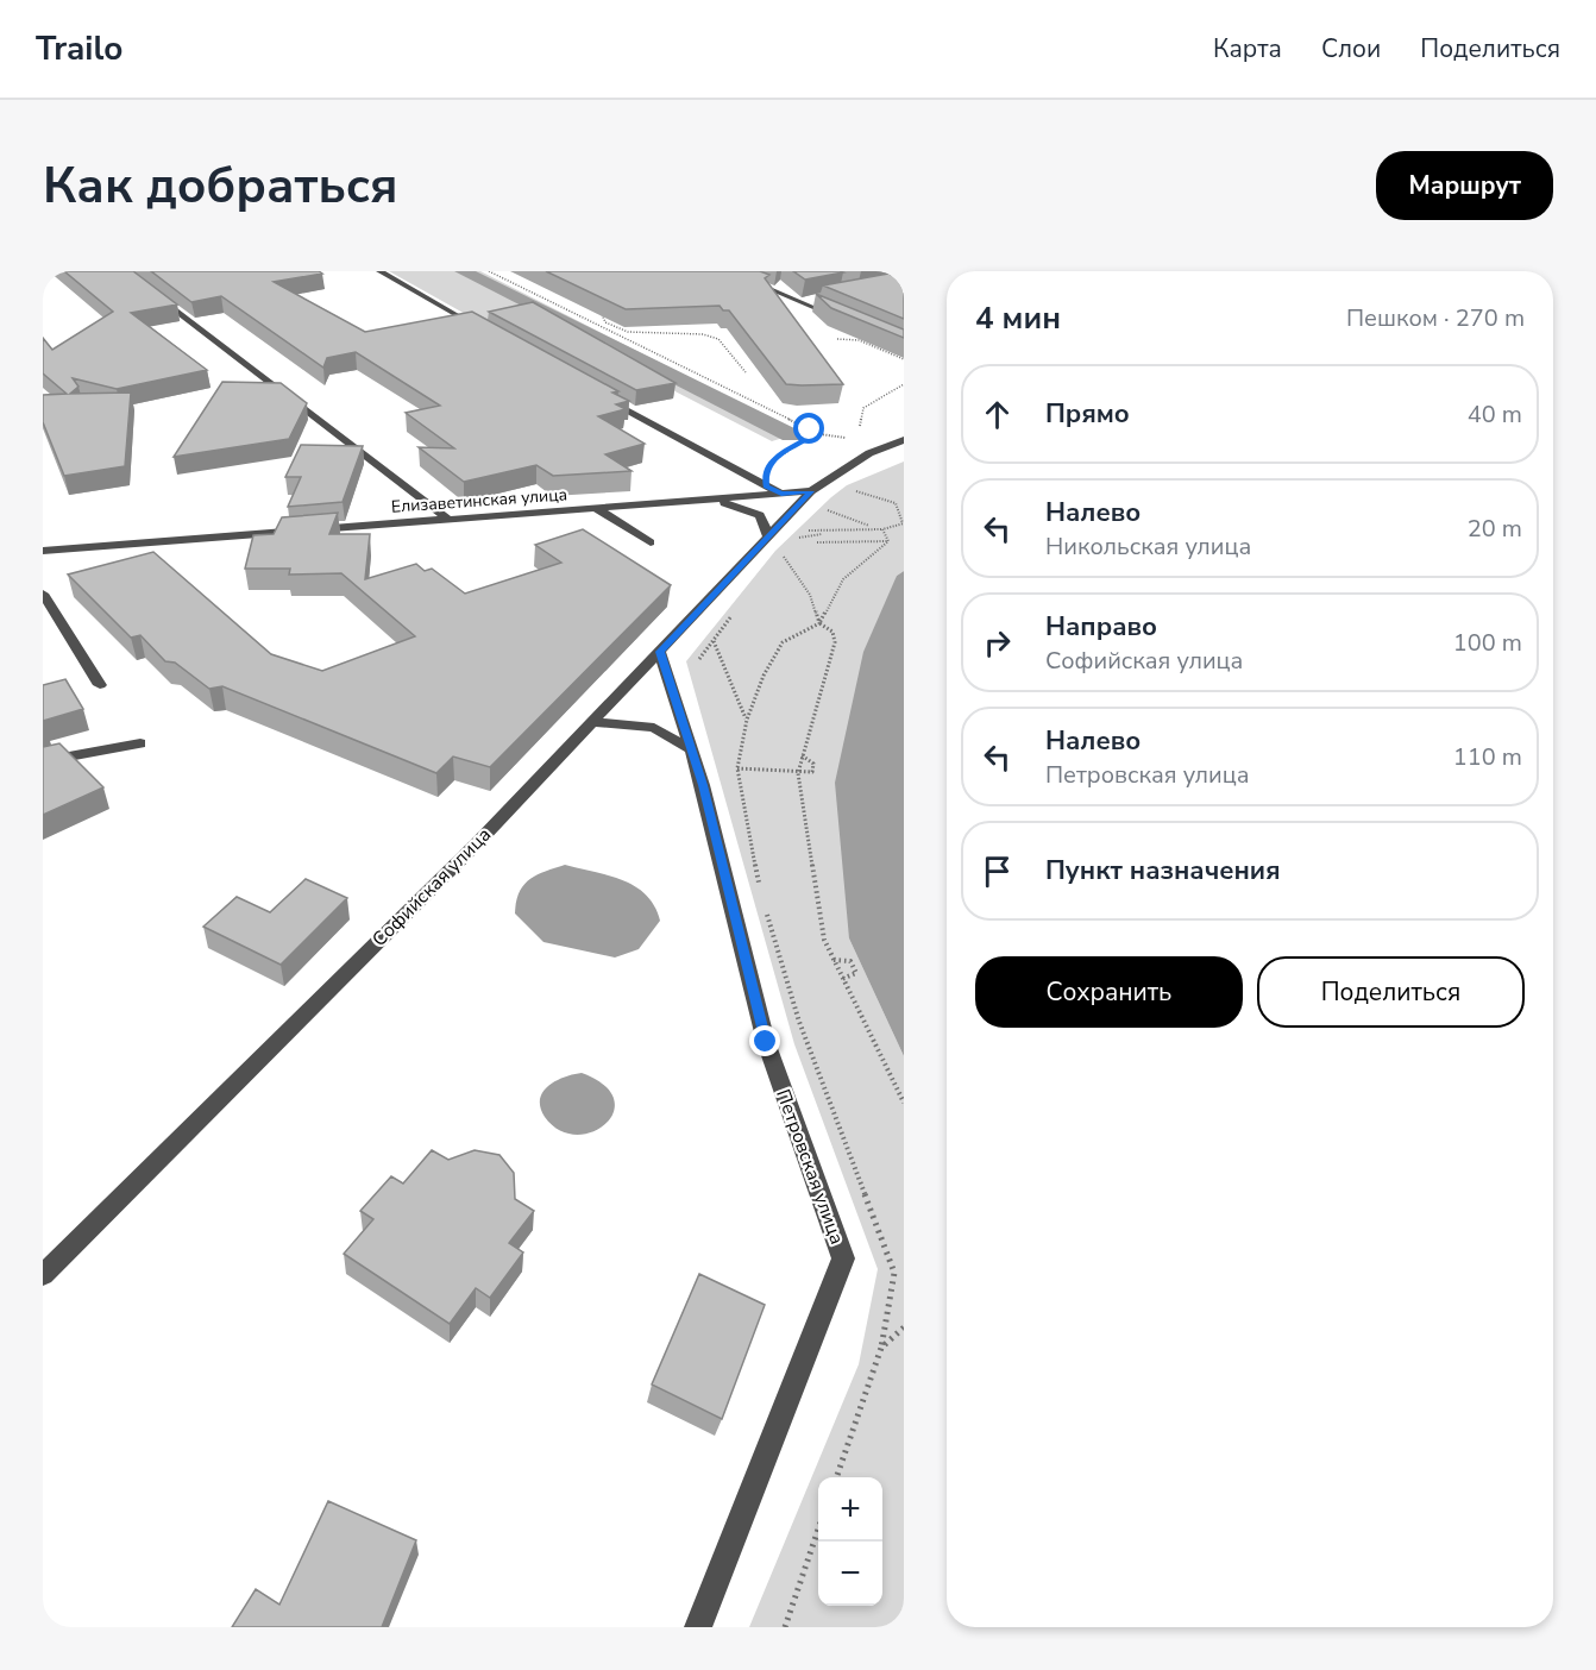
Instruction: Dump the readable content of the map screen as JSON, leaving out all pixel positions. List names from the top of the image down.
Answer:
{
  "streets": {
    "street": ["Елизаветинская улица", "Софийская улица", "Петровская улица"]
  },
  "crossings": [
    ["Елизаветинская улица", "Софийская улица"],
    ["Софийская улица", "Петровская улица"]
  ],
  "page": {
    "header": "Trailo",
    "nav": ["Карта", "Слои", "Поделиться"],
    "buttons": [
      "Маршрут",
      ["Сохранить", "Поделиться"]
    ],
    "title": "Как добраться",
    "heading": ["4 мин", "Пешком · 270 m"],
    "list": [
      ["Прямо", "40 m"],
      ["Налево", "Никольская улица", "20 m"],
      ["Направо", "Софийская улица", "100 m"],
      ["Налево", "Петровская улица", "110 m"],
      "Пункт назначения"
    ],
    "map_buttons": ["+", "−"]
  }
}
